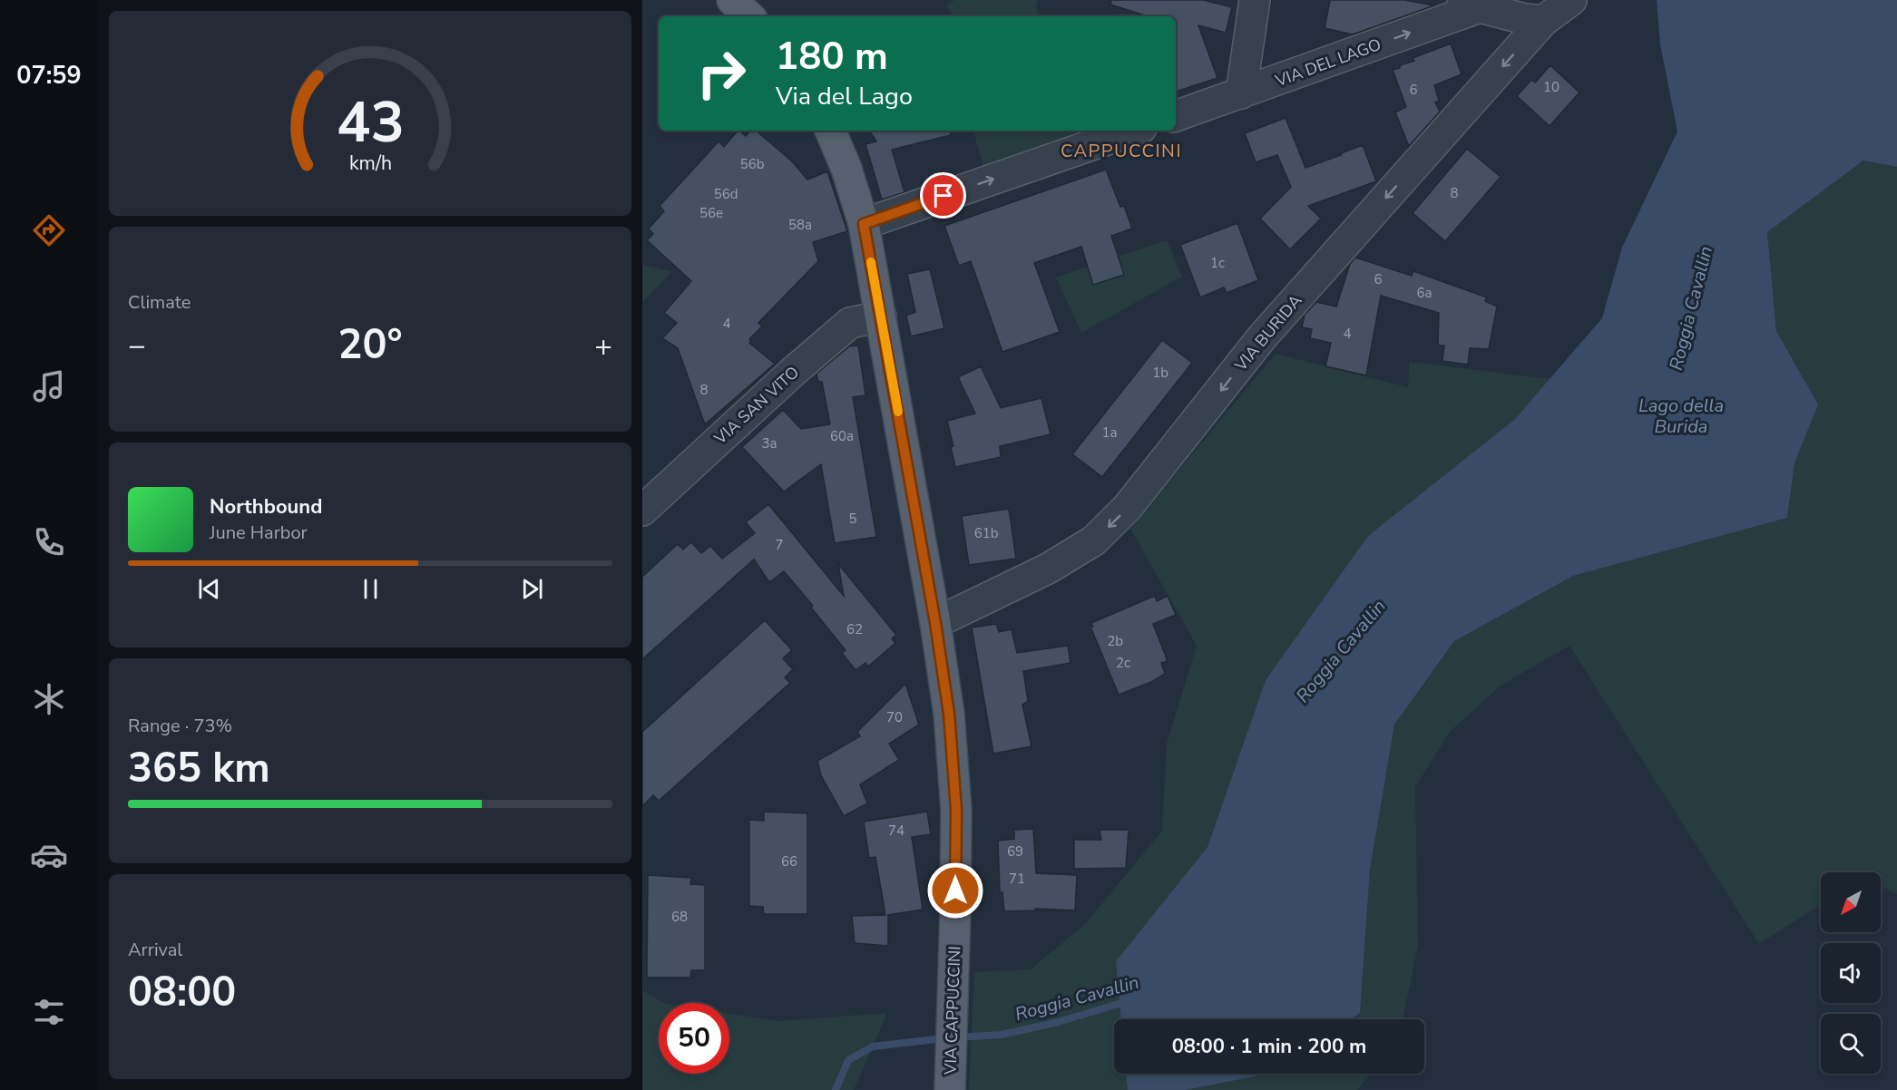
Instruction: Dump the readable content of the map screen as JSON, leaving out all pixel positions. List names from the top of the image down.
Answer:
{
  "streets": {
    "main road": ["VIA CAPPUCCINI"],
    "street": ["VIA DEL LAGO", "VIA BURIDA", "VIA SAN VITO"]
  },
  "crossings": [
    ["VIA BURIDA", "VIA CAPPUCCINI"],
    ["VIA SAN VITO", "VIA CAPPUCCINI"]
  ],
  "one_way": ["VIA DEL LAGO", "VIA BURIDA"],
  "districts": ["CAPPUCCINI"],
  "water": ["Roggia Cavallin", "Lago della Burida"],
  "house_numbers": [
    "10",
    "6",
    "56b",
    "8",
    "56d",
    "56e",
    "58a",
    "1c",
    "6",
    "6a",
    "4",
    "4",
    "1b",
    "8",
    "1a",
    "60a",
    "3a",
    "5",
    "61b",
    "7",
    "62",
    "2b",
    "2c",
    "70",
    "74",
    "69",
    "66",
    "71",
    "68"
  ],
  "north": "bottom left",
  "page": {
    "tabs": "07:59",
    "turn": ["180 m", "Via del Lago"],
    "tile": [
      "Climate",
      ["Range · 73%", "365 km"],
      ["Arrival", "08:00"]
    ],
    "heat": ["−", "20°", "+"],
    "song": ["Northbound", "June Harbor"],
    "limit": "50",
    "trip": "08:00 · 1 min · 200 m",
    "gauge": ["43", "km/h"]
  }
}
